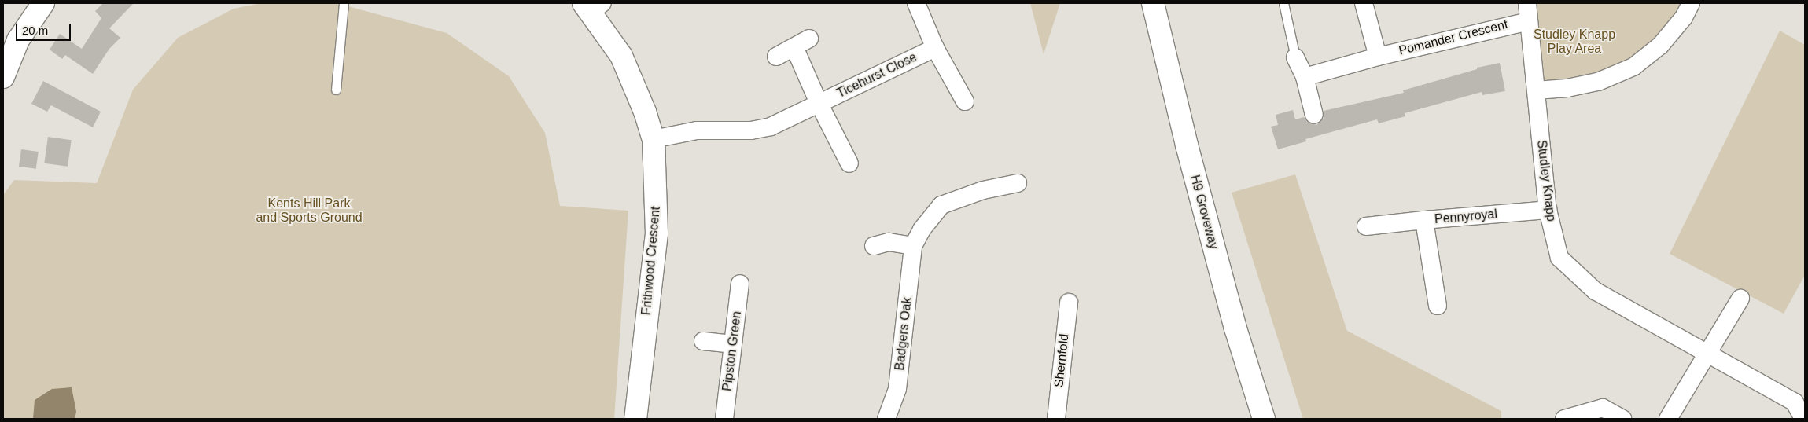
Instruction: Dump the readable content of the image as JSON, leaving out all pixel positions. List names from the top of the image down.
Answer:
{
  "streets": {
    "street": [
      "Pomander Crescent",
      "Ticehurst Close",
      "Studley Knapp",
      "H9 Groveway",
      "Pennyroyal",
      "Frithwood Crescent",
      "Badgers Oak",
      "Pipston Green",
      "Shernfold"
    ]
  },
  "crossings": [
    ["Pomander Crescent", "Studley Knapp"],
    ["Ticehurst Close", "Frithwood Crescent"],
    ["Studley Knapp", "Pennyroyal"]
  ],
  "parks": ["Studley Knapp Play Area", "Kents Hill Park and Sports Ground"],
  "scale_bar": "20 m"
}
